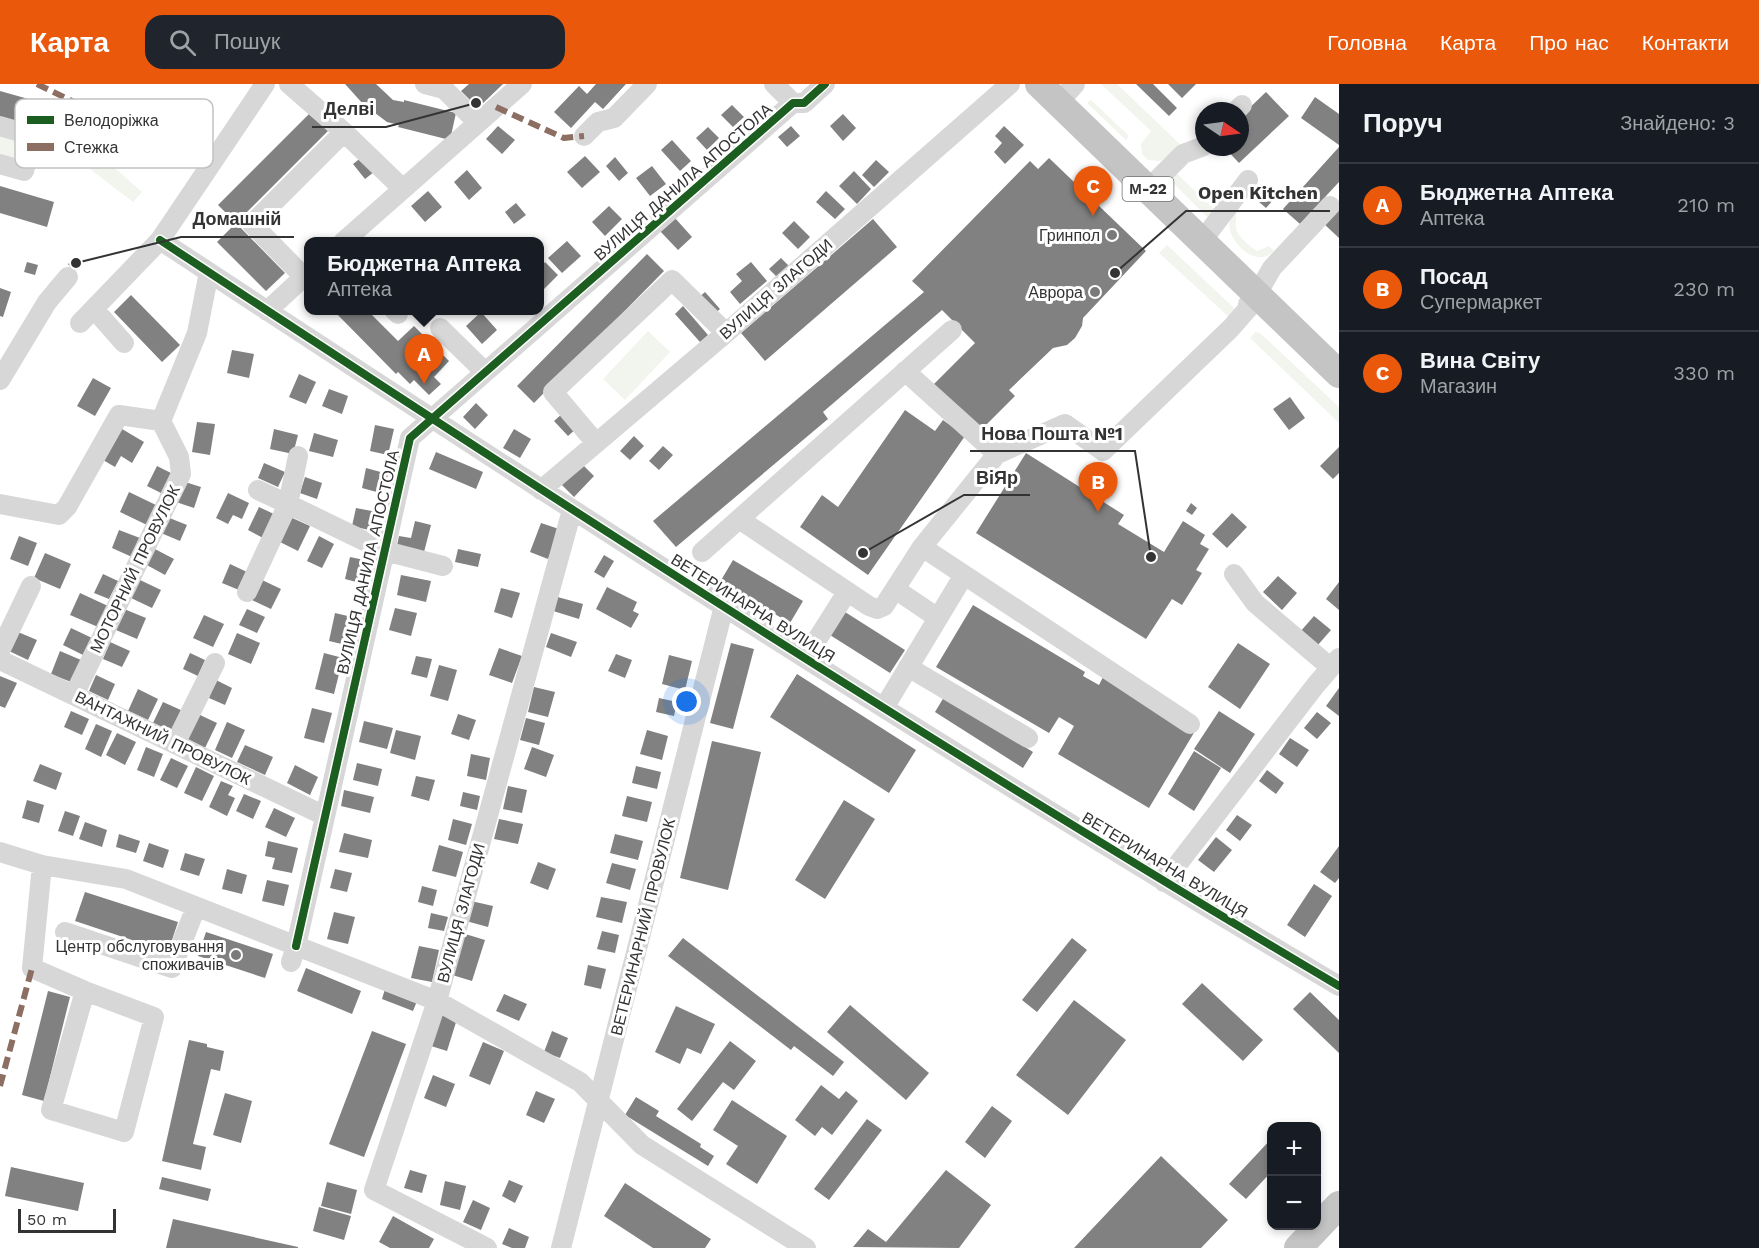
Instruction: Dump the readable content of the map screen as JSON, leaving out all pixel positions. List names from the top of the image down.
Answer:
{
  "streets": {
    "highway": ["М-22"],
    "street": [
      "ВУЛИЦЯ ДАНИЛА АПОСТОЛА",
      "ВУЛИЦЯ ЗЛАГОДИ",
      "МОТОРНИЙ ПРОВУЛОК",
      "ВЕТЕРИНАРНА ВУЛИЦЯ",
      "ВАНТАЖНИЙ ПРОВУЛОК",
      "ВЕТЕРИНАРНИЙ ПРОВУЛОК"
    ]
  },
  "crossings": [
    ["ВУЛИЦЯ ДАНИЛА АПОСТОЛА", "ВЕТЕРИНАРНА ВУЛИЦЯ"],
    ["ВУЛИЦЯ ДАНИЛА АПОСТОЛА", "ВАНТАЖНИЙ ПРОВУЛОК"],
    ["ВУЛИЦЯ ЗЛАГОДИ", "ВЕТЕРИНАРНА ВУЛИЦЯ"],
    ["МОТОРНИЙ ПРОВУЛОК", "ВАНТАЖНИЙ ПРОВУЛОК"],
    ["ВЕТЕРИНАРНА ВУЛИЦЯ", "ВЕТЕРИНАРНИЙ ПРОВУЛОК"]
  ],
  "places": [
    "Делві",
    "Гринпол",
    "Домашній",
    "Open Kitchen",
    "Аврора",
    "ВіЯр",
    "Нова Пошта №1",
    "Центр обслуговування споживачів"
  ],
  "legend": ["Велодоріжка", "Стежка"],
  "scale_bar": "50 m",
  "north": "right",
  "page": {
    "header": "Карта",
    "search": "Пошук",
    "nav": [
      "Головна",
      "Карта",
      "Про нас",
      "Контакти"
    ],
    "heading": ["Поруч", "Знайдено: 3"],
    "list": [
      {
        "mark": "A",
        "name": "Бюджетна Аптека",
        "note": "Аптека",
        "value": "210 m"
      },
      {
        "mark": "B",
        "name": "Посад",
        "note": "Супермаркет",
        "value": "230 m"
      },
      {
        "mark": "C",
        "name": "Вина Світу",
        "note": "Магазин",
        "value": "330 m"
      }
    ],
    "pins": ["C", "A", "B"],
    "popup": ["Бюджетна Аптека", "Аптека"],
    "map_buttons": ["+", "−"],
    "scale": "50 m"
  }
}
